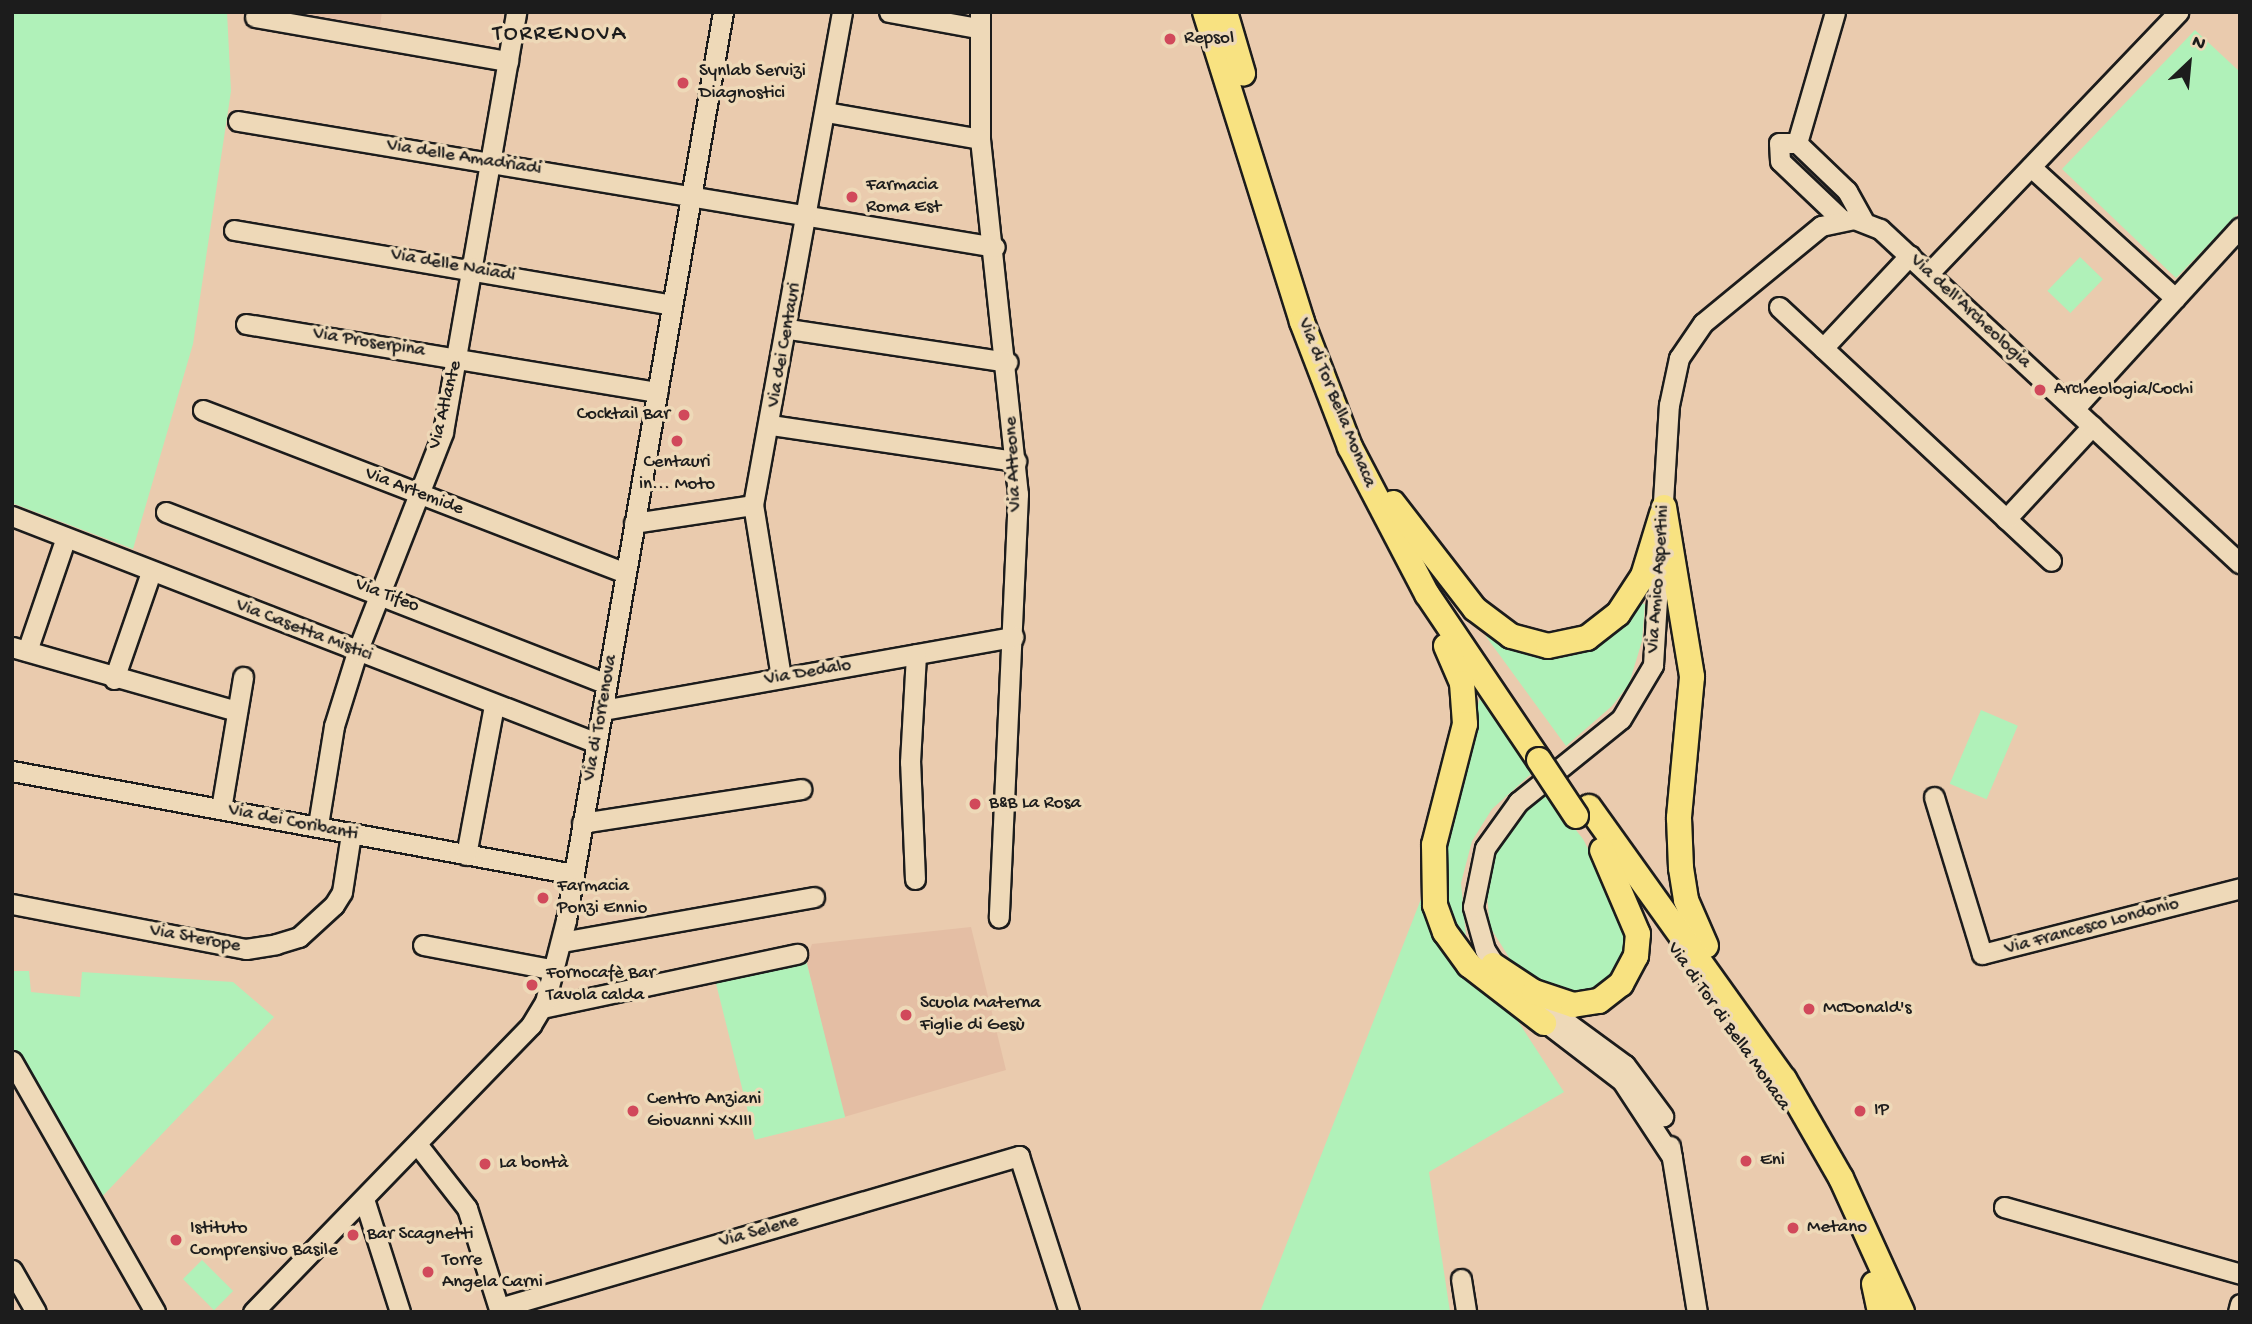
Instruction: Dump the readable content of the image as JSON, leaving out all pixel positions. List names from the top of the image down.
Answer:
{
  "streets": {
    "main road": ["Via di Tor Bella Monaca", "Via di Tor di Bella Monaca"],
    "street": [
      "Via delle Amadriadi",
      "Via delle Naiadi",
      "Via dell'Archeologia",
      "Via Proserpina",
      "Via dei Centauri",
      "Via Atlante",
      "Via Atteone",
      "Via Artemide",
      "Via Amico Aspertini",
      "Via Tifeo",
      "Via Casetta Mistici",
      "Via Dedalo",
      "Via di Torrenova",
      "Via dei Coribanti",
      "Via Francesco Londonio",
      "Via Sterope",
      "Via Selene"
    ]
  },
  "crossings": [
    ["Via delle Amadriadi", "Via dei Centauri"],
    ["Via delle Amadriadi", "Via Atlante"],
    ["Via delle Amadriadi", "Via Atteone"],
    ["Via delle Amadriadi", "Via di Torrenova"],
    ["Via delle Naiadi", "Via Atlante"],
    ["Via delle Naiadi", "Via di Torrenova"],
    ["Via dell'Archeologia", "Via Amico Aspertini"],
    ["Via Proserpina", "Via Atlante"],
    ["Via Proserpina", "Via di Torrenova"],
    ["Via dei Centauri", "Via Dedalo"],
    ["Via di Tor Bella Monaca", "Via di Tor di Bella Monaca"],
    ["Via Atlante", "Via Artemide"],
    ["Via Atlante", "Via Tifeo"],
    ["Via Atlante", "Via Casetta Mistici"],
    ["Via Atlante", "Via dei Coribanti"],
    ["Via Atteone", "Via Dedalo"],
    ["Via Artemide", "Via di Torrenova"],
    ["Via Tifeo", "Via di Torrenova"],
    ["Via Casetta Mistici", "Via di Torrenova"],
    ["Via Dedalo", "Via di Torrenova"],
    ["Via di Torrenova", "Via dei Coribanti"],
    ["Via dei Coribanti", "Via Sterope"]
  ],
  "districts": ["TORRENOVA"],
  "places": [
    "Repsol",
    "Synlab Servizi Diagnostici",
    "Farmacia Roma Est",
    "Archeologia/Cochi",
    "Cocktail Bar",
    "Centauri in... Moto",
    "B&B La Rosa",
    "Farmacia Ponzi Ennio",
    "Fornocafè Bar Tavola calda",
    "McDonald's",
    "Scuola Materna Figlie di Gesù",
    "Centro Anziani Giovanni XXIII",
    "IP",
    "Eni",
    "La bontà",
    "Metano",
    "Bar Scagnetti",
    "Istituto Comprensivo Basile",
    "Torre Angela Carni"
  ],
  "north": "top right"
}
